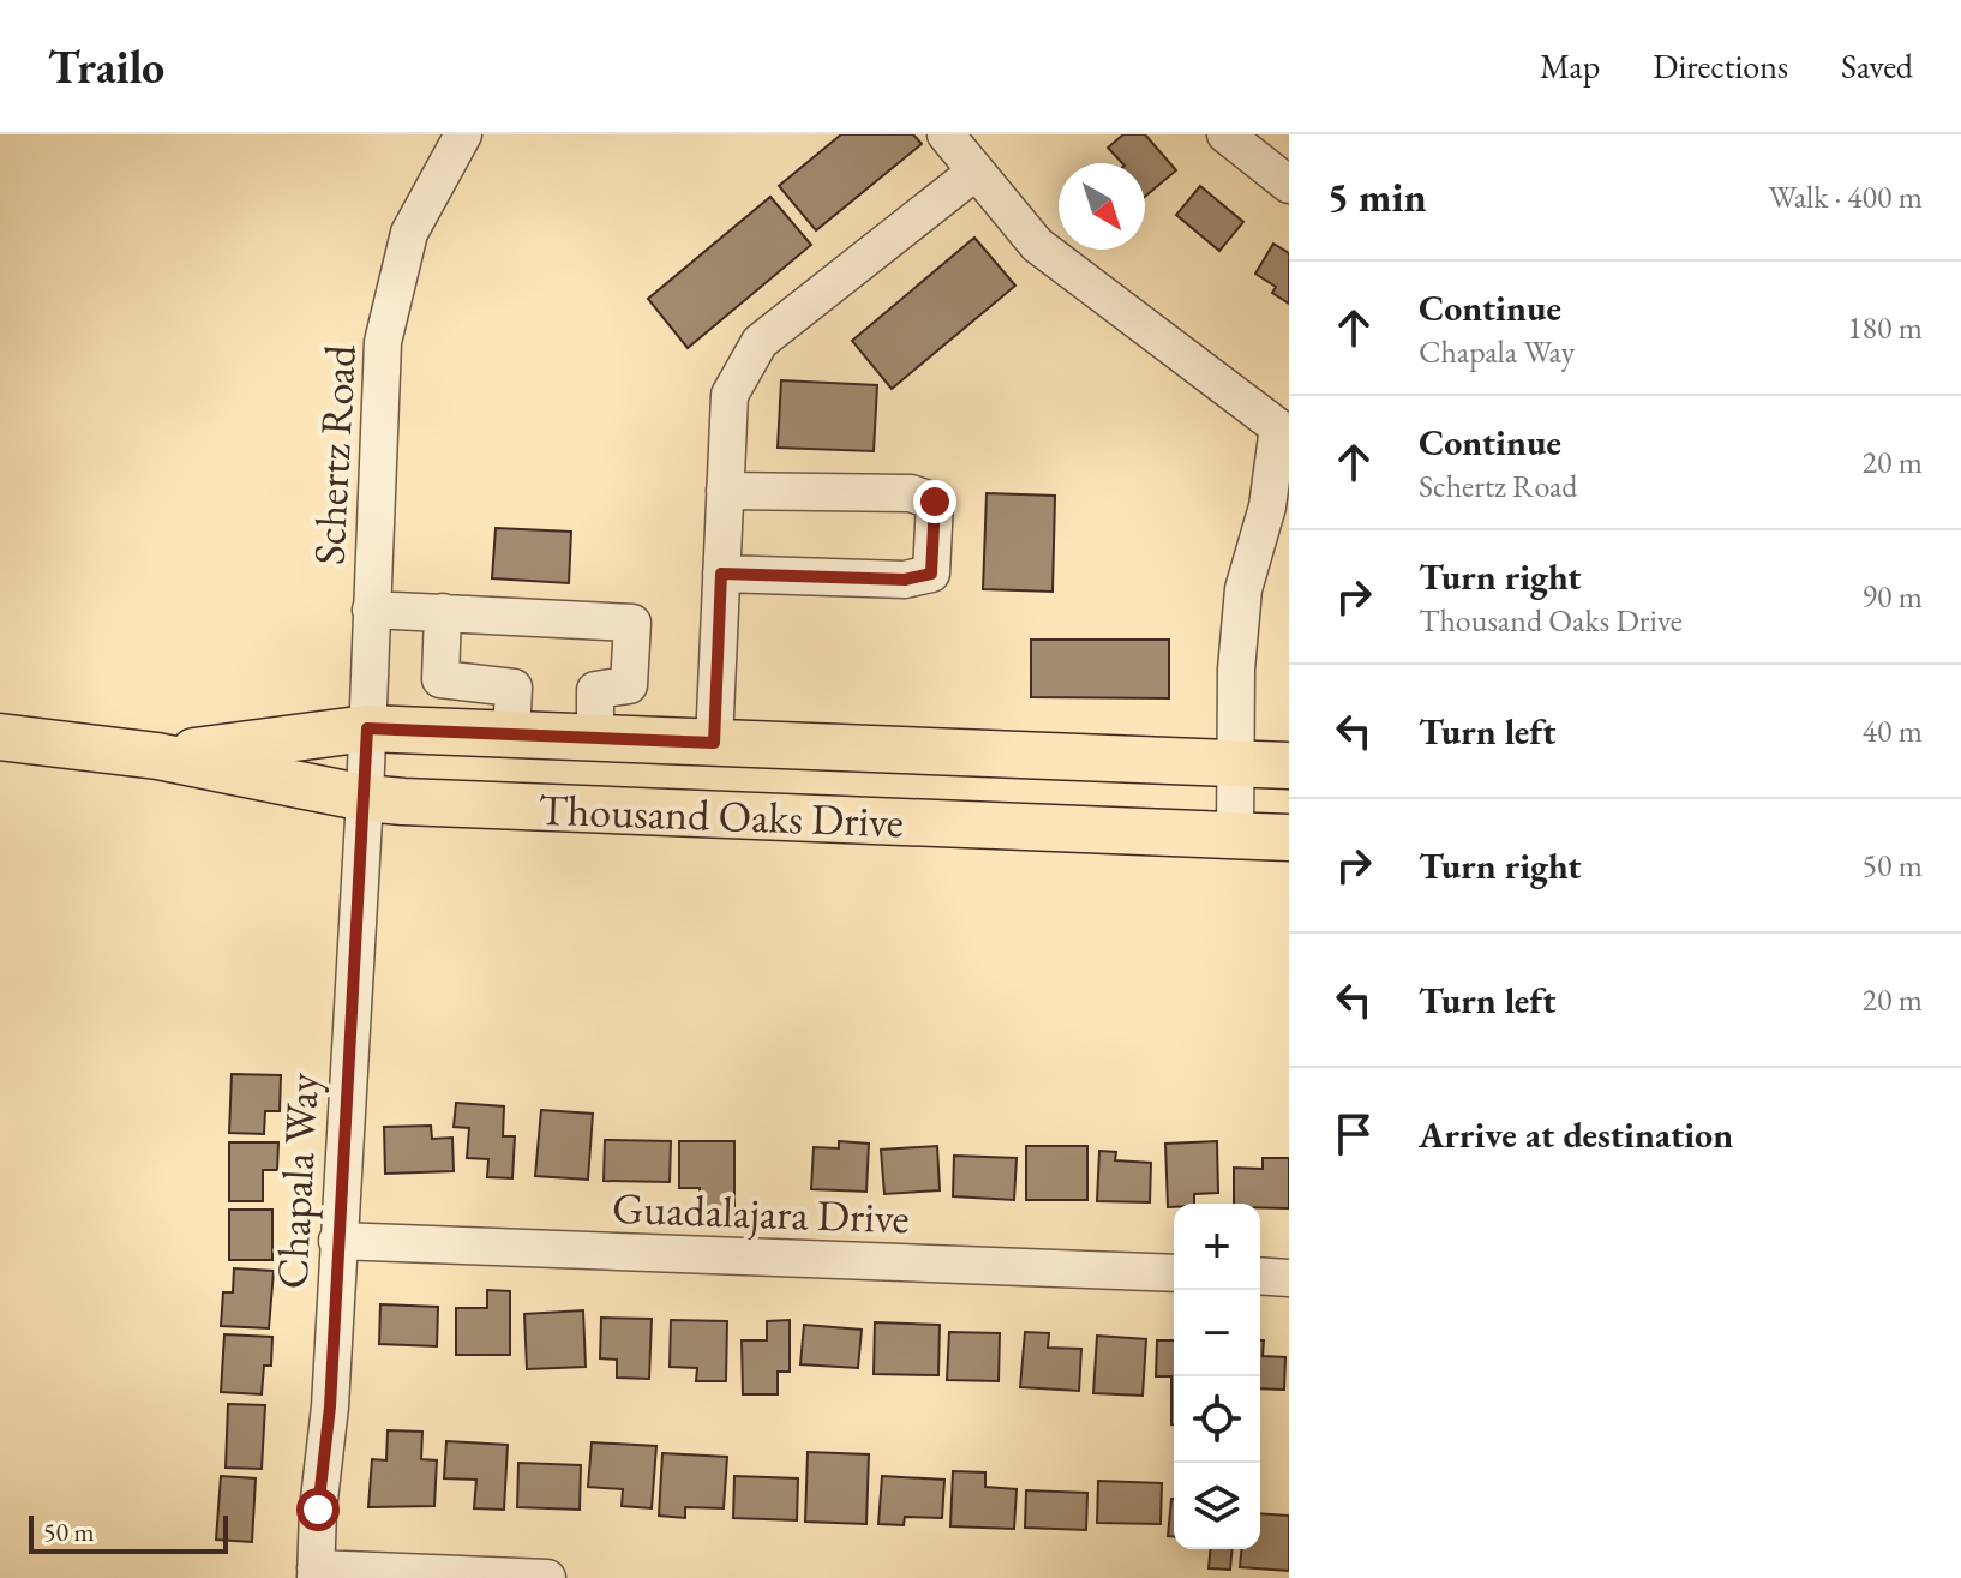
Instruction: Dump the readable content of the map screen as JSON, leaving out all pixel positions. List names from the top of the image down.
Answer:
{
  "streets": {
    "main road": ["Thousand Oaks Drive"],
    "street": ["Schertz Road", "Chapala Way", "Guadalajara Drive"]
  },
  "crossings": [
    ["Schertz Road", "Thousand Oaks Drive"],
    ["Schertz Road", "Chapala Way"],
    ["Thousand Oaks Drive", "Chapala Way"],
    ["Chapala Way", "Guadalajara Drive"]
  ],
  "scale_bar": "50 m",
  "north": "bottom right",
  "page": {
    "header": "Trailo",
    "nav": ["Map", "Directions", "Saved"],
    "heading": ["5 min", "Walk · 400 m"],
    "list": [
      ["Continue", "Chapala Way", "180 m"],
      ["Continue", "Schertz Road", "20 m"],
      ["Turn right", "Thousand Oaks Drive", "90 m"],
      ["Turn left", "40 m"],
      ["Turn right", "50 m"],
      ["Turn left", "20 m"],
      "Arrive at destination"
    ],
    "map_buttons": ["+", "−"],
    "scale": "50 m"
  }
}
